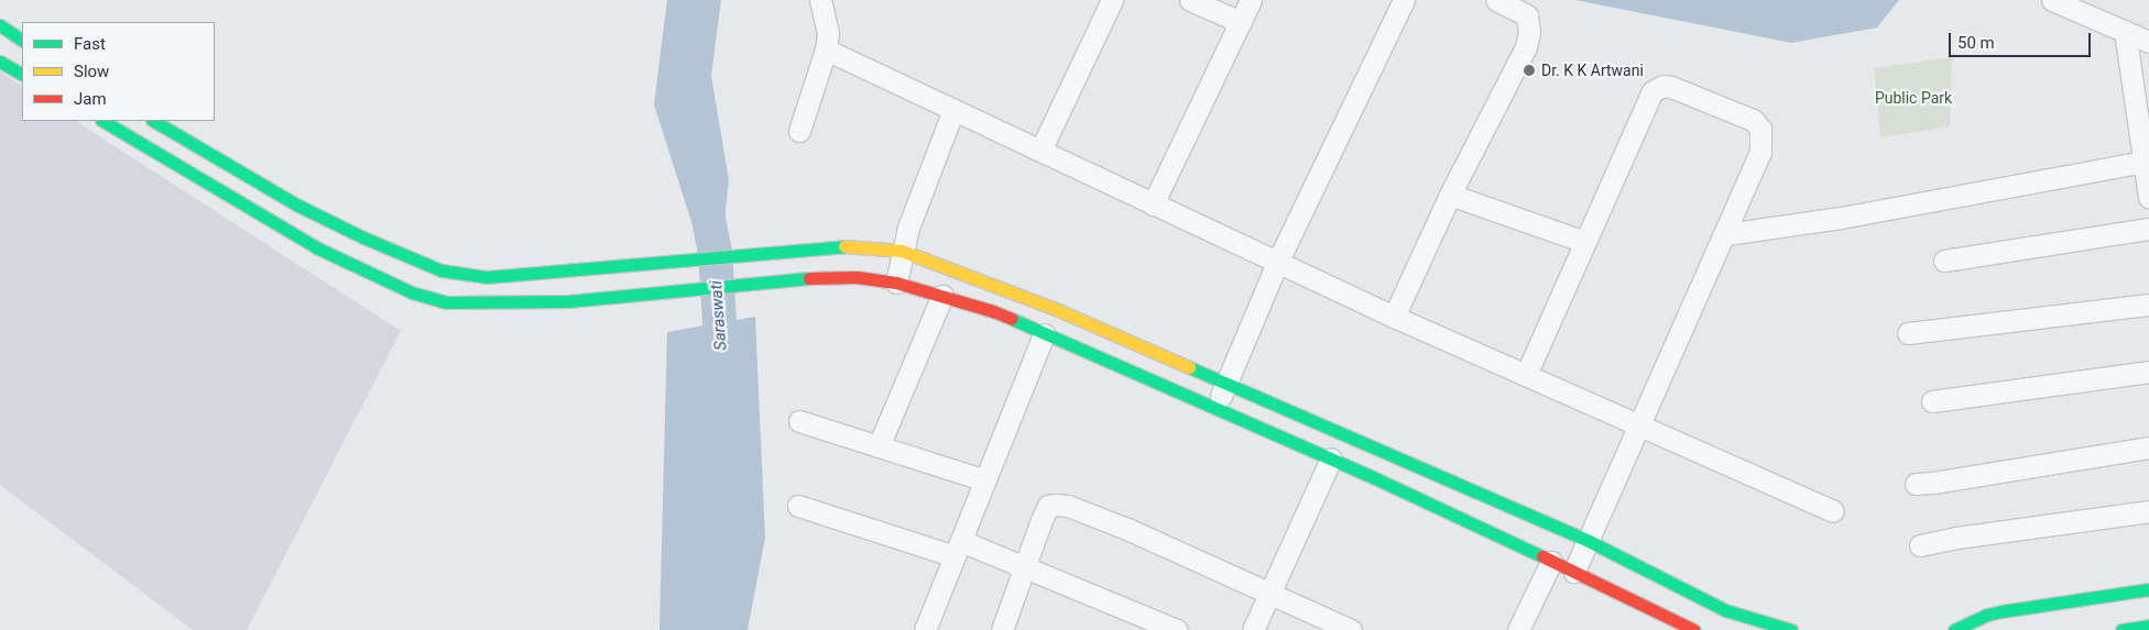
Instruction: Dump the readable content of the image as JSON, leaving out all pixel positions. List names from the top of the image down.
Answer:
{
  "water": ["Saraswati"],
  "parks": ["Public Park"],
  "places": ["Dr. K K Artwani"],
  "legend": ["Fast", "Slow", "Jam"],
  "scale_bar": "50 m"
}
